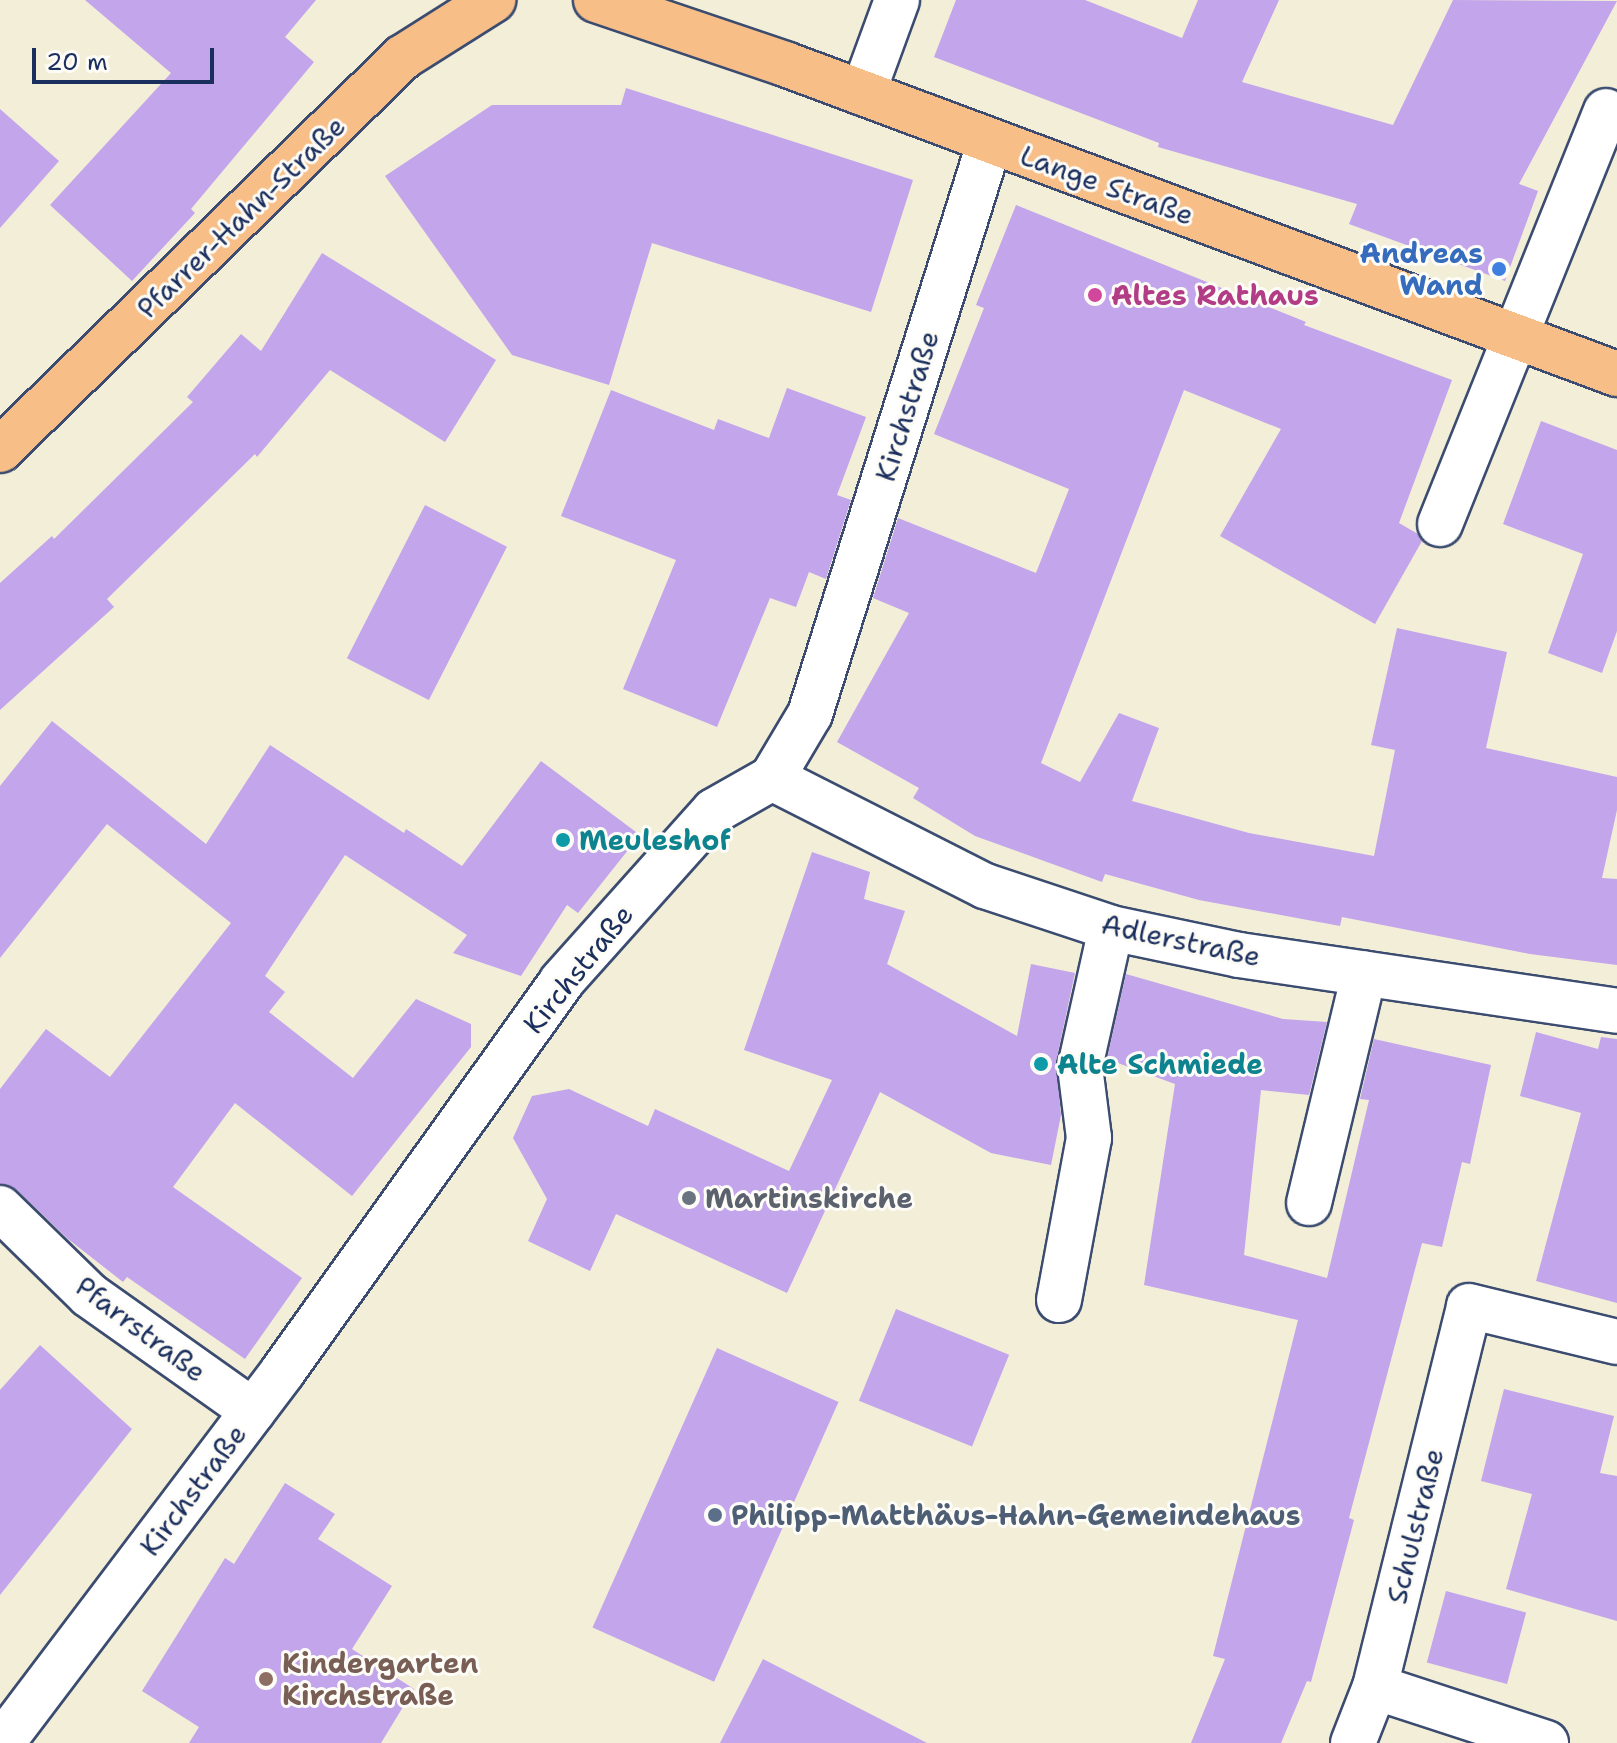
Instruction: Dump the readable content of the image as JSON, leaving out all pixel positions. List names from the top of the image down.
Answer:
{
  "streets": {
    "main road": ["Lange Straße", "Pfarrer-Hahn-Straße"],
    "street": [
      "Kirchstraße",
      "Adlerstraße",
      "Pfarrstraße",
      "Schulstraße"
    ]
  },
  "crossings": [
    ["Lange Straße", "Kirchstraße"],
    ["Kirchstraße", "Adlerstraße"],
    ["Kirchstraße", "Pfarrstraße"]
  ],
  "places": [
    "Andreas Wand",
    "Altes Rathaus",
    "Meuleshof",
    "Alte Schmiede",
    "Martinskirche",
    "Philipp-Matthäus-Hahn-Gemeindehaus",
    "Kindergarten Kirchstraße"
  ],
  "scale_bar": "20 m"
}
